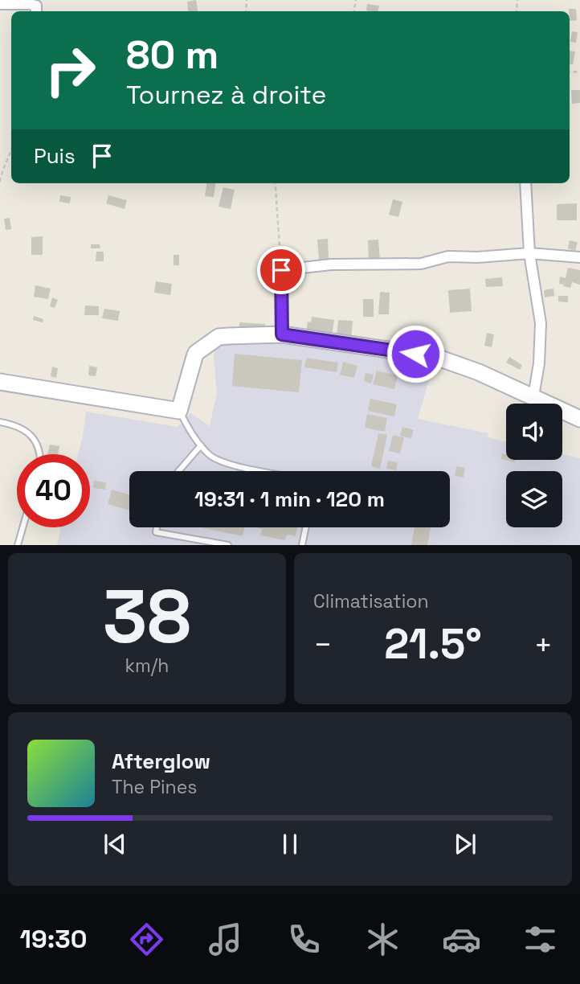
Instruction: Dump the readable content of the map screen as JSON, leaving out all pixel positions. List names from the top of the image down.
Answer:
{
  "page": {
    "turn": ["80 m", "Tournez à droite"],
    "then": "Puis",
    "limit": "40",
    "trip": "19:31 · 1 min · 120 m",
    "tile": [
      ["38", "km/h"],
      "Climatisation"
    ],
    "heat": ["−", "21.5°", "+"],
    "song": ["Afterglow", "The Pines"],
    "tabs": "19:30"
  }
}
